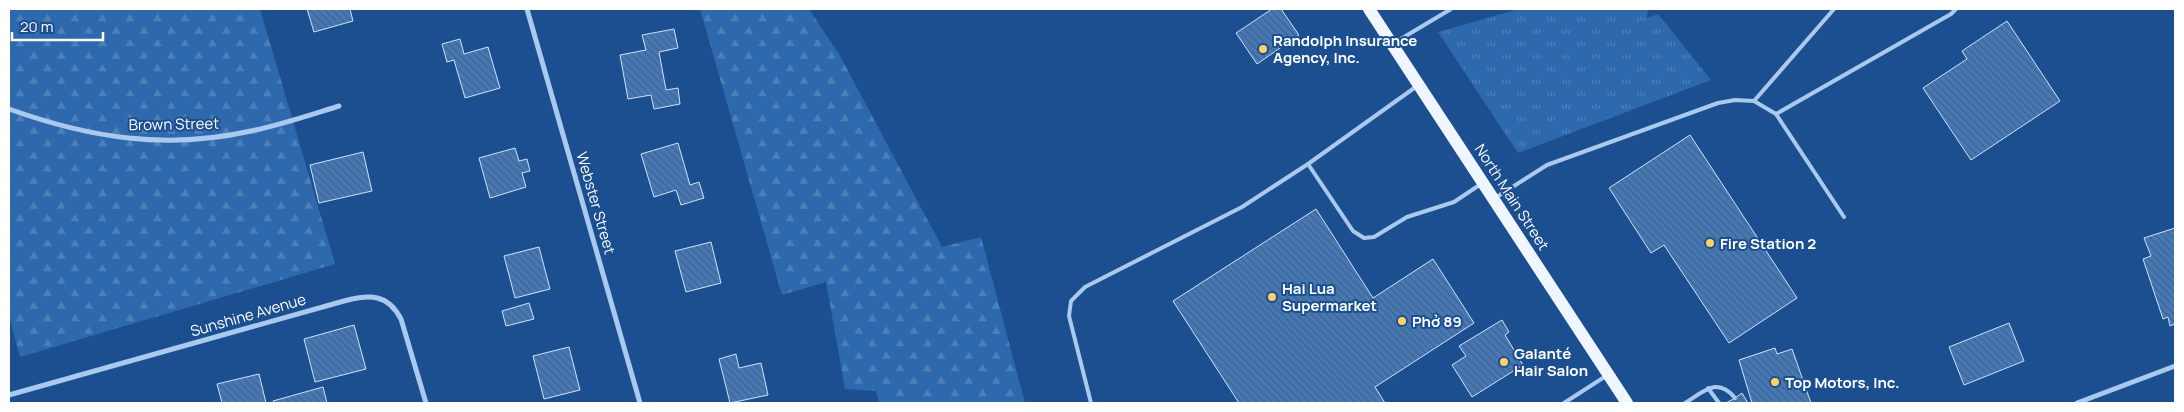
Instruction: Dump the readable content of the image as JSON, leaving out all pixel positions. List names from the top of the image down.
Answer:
{
  "streets": {
    "main road": ["North Main Street"],
    "street": ["Brown Street", "Webster Street", "Sunshine Avenue"]
  },
  "places": [
    "Randolph Insurance Agency, Inc.",
    "Fire Station 2",
    "Hai Lua Supermarket",
    "Phở 89",
    "Galanté Hair Salon",
    "Top Motors, Inc."
  ],
  "scale_bar": "20 m"
}
